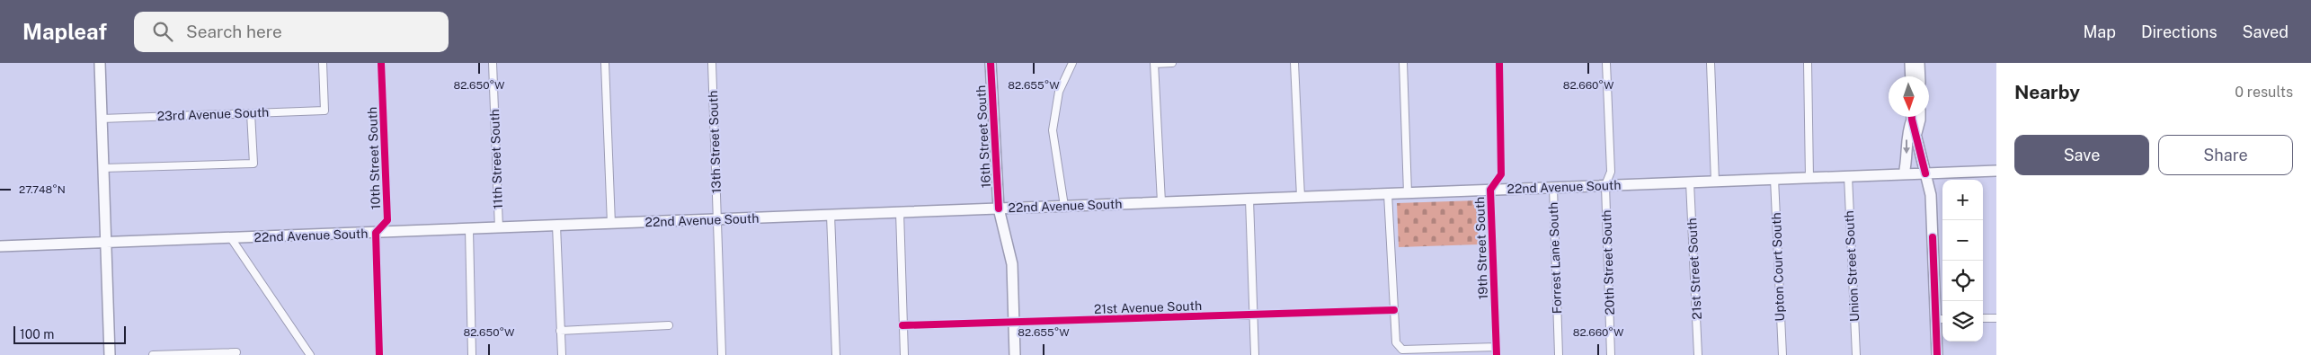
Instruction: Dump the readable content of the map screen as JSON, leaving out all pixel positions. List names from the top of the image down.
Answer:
{
  "streets": {
    "main road": ["16th Street South", "22nd Avenue South"],
    "street": [
      "23rd Avenue South",
      "13th Street South",
      "10th Street South",
      "11th Street South",
      "19th Street South",
      "Forrest Lane South",
      "20th Street South",
      "Union Street South",
      "Upton Court South",
      "21st Street South",
      "21st Avenue South"
    ]
  },
  "crossings": [
    ["16th Street South", "22nd Avenue South"],
    ["16th Street South", "21st Avenue South"],
    ["13th Street South", "22nd Avenue South"],
    ["10th Street South", "22nd Avenue South"],
    ["11th Street South", "22nd Avenue South"],
    ["22nd Avenue South", "19th Street South"],
    ["22nd Avenue South", "Forrest Lane South"],
    ["22nd Avenue South", "20th Street South"],
    ["22nd Avenue South", "Union Street South"],
    ["22nd Avenue South", "Upton Court South"],
    ["22nd Avenue South", "21st Street South"]
  ],
  "scale_bar": "100 m",
  "north": "bottom",
  "page": {
    "header": "Mapleaf",
    "search": "Search here",
    "nav": ["Map", "Directions", "Saved"],
    "heading": ["Nearby", "0 results"],
    "buttons": ["Save", "Share"],
    "map_buttons": ["+", "−"],
    "scale": "100 m"
  },
  "coordinates": [
    "82.650°W",
    "82.655°W",
    "82.660°W",
    "27.748°N"
  ]
}
